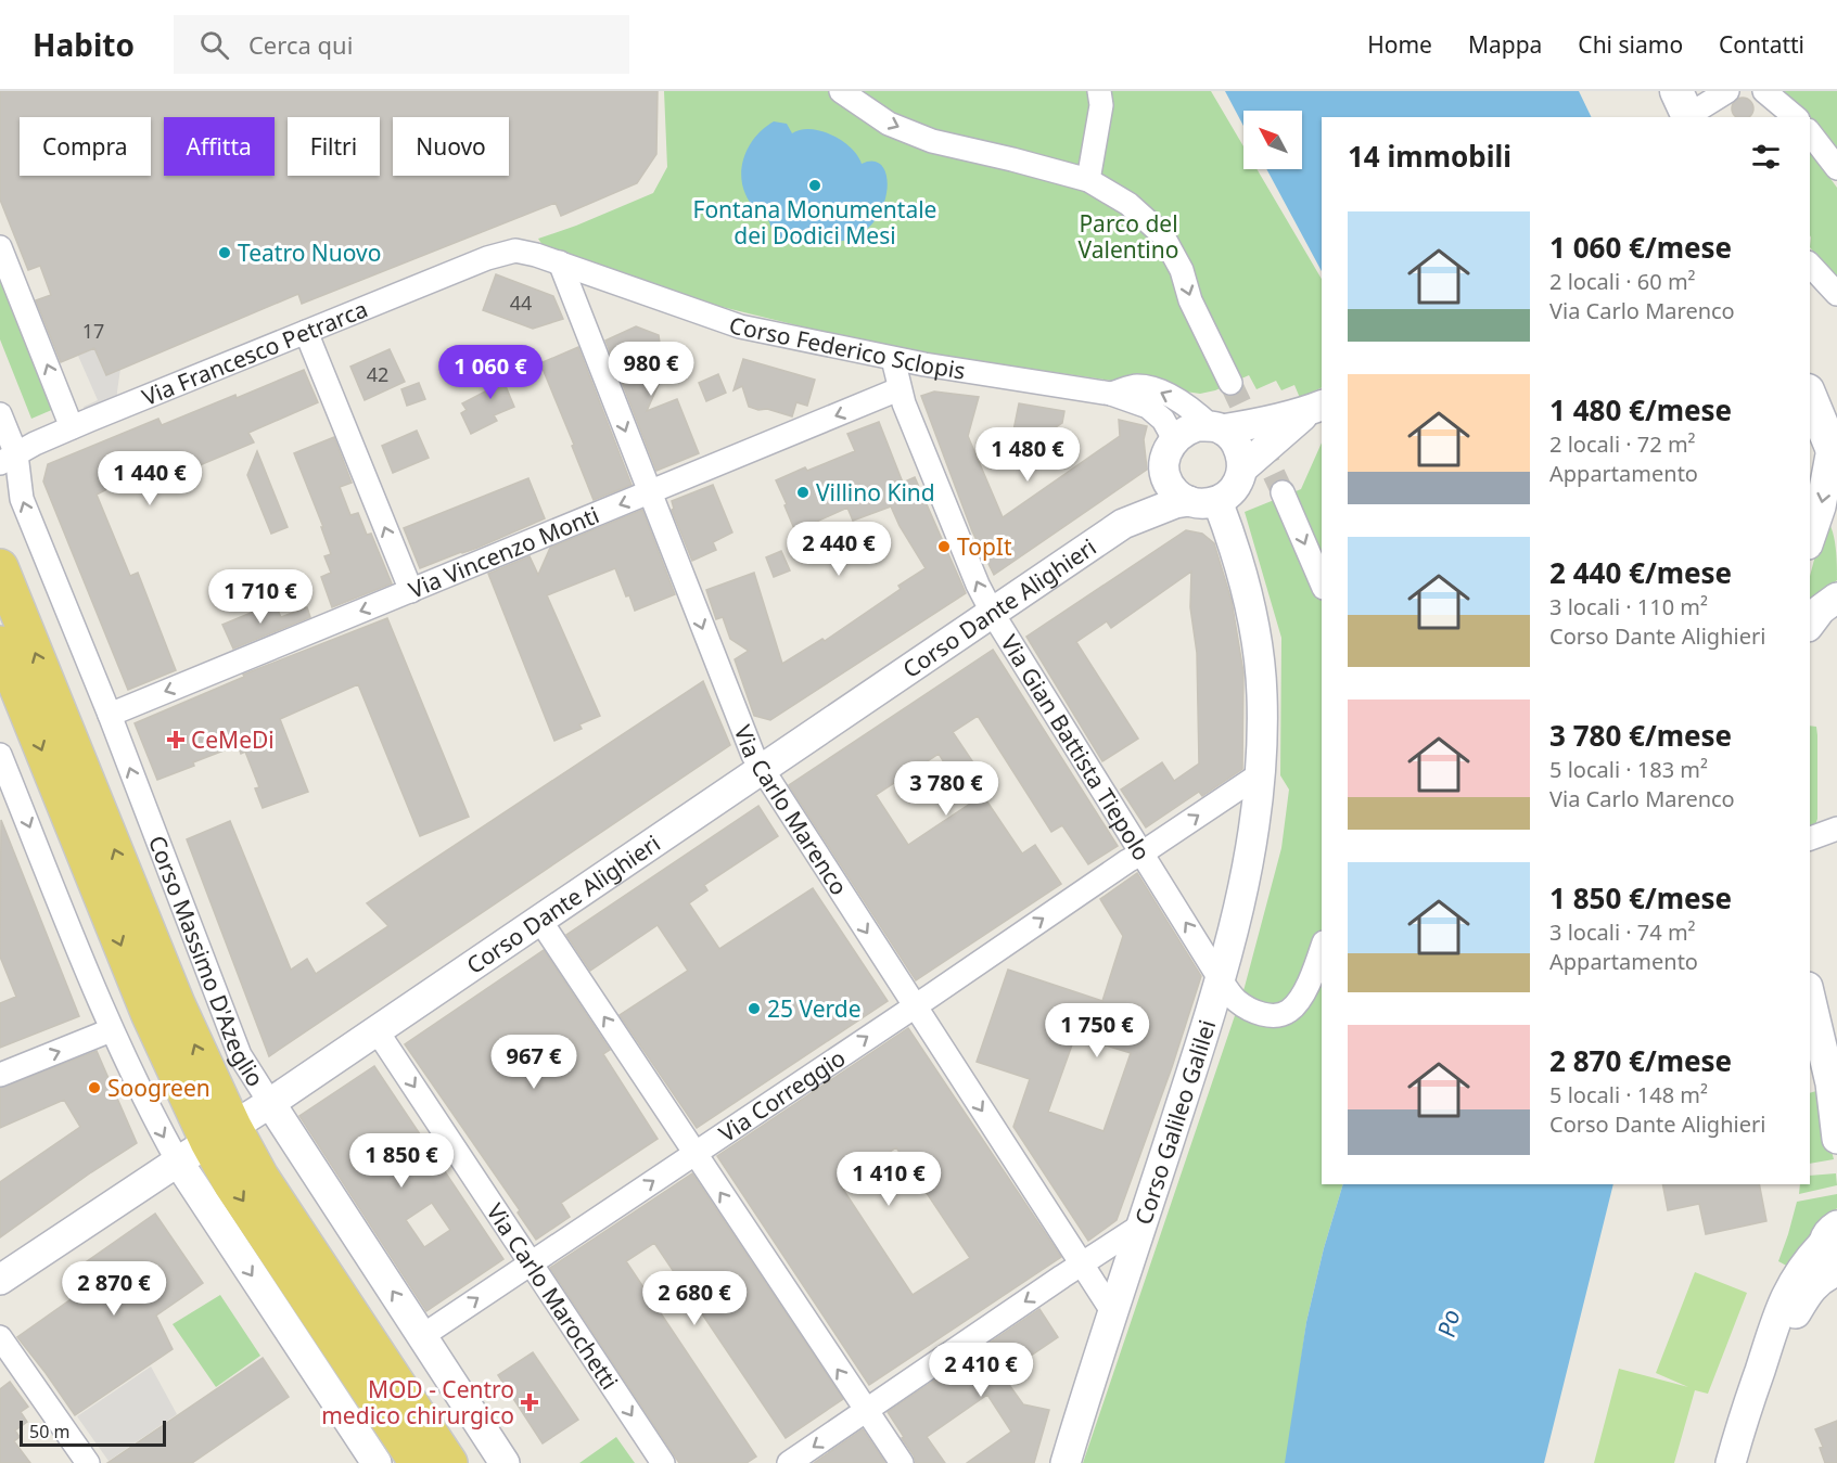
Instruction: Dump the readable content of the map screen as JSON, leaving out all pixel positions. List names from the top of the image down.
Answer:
{
  "streets": {
    "main road": ["Corso Massimo D'Azeglio"],
    "street": [
      "Corso Federico Sclopis",
      "Via Francesco Petrarca",
      "Via Vincenzo Monti",
      "Corso Dante Alighieri",
      "Via Gian Battista Tiepolo",
      "Via Carlo Marenco",
      "Via Correggio",
      "Corso Galileo Galilei",
      "Via Carlo Marochetti"
    ]
  },
  "crossings": [
    ["Corso Federico Sclopis", "Via Francesco Petrarca"],
    ["Corso Federico Sclopis", "Corso Dante Alighieri"],
    ["Corso Federico Sclopis", "Via Gian Battista Tiepolo"],
    ["Corso Federico Sclopis", "Via Carlo Marenco"],
    ["Corso Federico Sclopis", "Corso Galileo Galilei"],
    ["Via Francesco Petrarca", "Corso Massimo D'Azeglio"],
    ["Via Vincenzo Monti", "Via Gian Battista Tiepolo"],
    ["Via Vincenzo Monti", "Via Carlo Marenco"],
    ["Via Vincenzo Monti", "Corso Massimo D'Azeglio"],
    ["Corso Dante Alighieri", "Via Gian Battista Tiepolo"],
    ["Corso Dante Alighieri", "Via Carlo Marenco"],
    ["Corso Dante Alighieri", "Corso Massimo D'Azeglio"],
    ["Corso Dante Alighieri", "Corso Galileo Galilei"],
    ["Corso Dante Alighieri", "Via Carlo Marochetti"],
    ["Via Gian Battista Tiepolo", "Via Correggio"],
    ["Via Gian Battista Tiepolo", "Corso Galileo Galilei"],
    ["Via Carlo Marenco", "Via Correggio"],
    ["Via Carlo Marenco", "Corso Galileo Galilei"],
    ["Corso Massimo D'Azeglio", "Via Correggio"],
    ["Via Correggio", "Via Carlo Marochetti"]
  ],
  "one_way": [
    "Via Vincenzo Monti",
    "Via Gian Battista Tiepolo",
    "Via Carlo Marenco",
    "Via Correggio"
  ],
  "water": ["Po"],
  "parks": ["Parco del Valentino"],
  "places": {
    "other": [
      "Fontana Monumentale dei Dodici Mesi",
      "Teatro Nuovo",
      "Villino Kind",
      "TopIt",
      "25 Verde",
      "Soogreen"
    ],
    "health": ["CeMeDi", "MOD - Centro medico chirurgico"]
  },
  "house_numbers": ["44", "17", "42"],
  "scale_bar": "50 m",
  "north": "top left",
  "page": {
    "header": "Habito",
    "search": "Cerca qui",
    "nav": [
      "Home",
      "Mappa",
      "Chi siamo",
      "Contatti"
    ],
    "chip": [
      "Compra",
      "Affitta",
      "Filtri",
      "Nuovo"
    ],
    "heading": "14 immobili",
    "list": [
      {
        "name": "1 060 €/mese",
        "note": "2 locali · 60 m² · Via Carlo Marenco"
      },
      {
        "name": "1 480 €/mese",
        "note": "2 locali · 72 m² · Appartamento"
      },
      {
        "name": "2 440 €/mese",
        "note": "3 locali · 110 m² · Corso Dante Alighieri"
      },
      {
        "name": "3 780 €/mese",
        "note": "5 locali · 183 m² · Via Carlo Marenco"
      },
      {
        "name": "1 850 €/mese",
        "note": "3 locali · 74 m² · Appartamento"
      },
      {
        "name": "2 870 €/mese",
        "note": "5 locali · 148 m² · Corso Dante Alighieri"
      }
    ],
    "price": [
      "980 €",
      "1 060 €",
      "1 480 €",
      "1 440 €",
      "2 440 €",
      "1 710 €",
      "3 780 €",
      "1 750 €",
      "967 €",
      "1 850 €",
      "1 410 €",
      "2 870 €",
      "2 680 €",
      "2 410 €"
    ],
    "scale": "50 m"
  }
}
